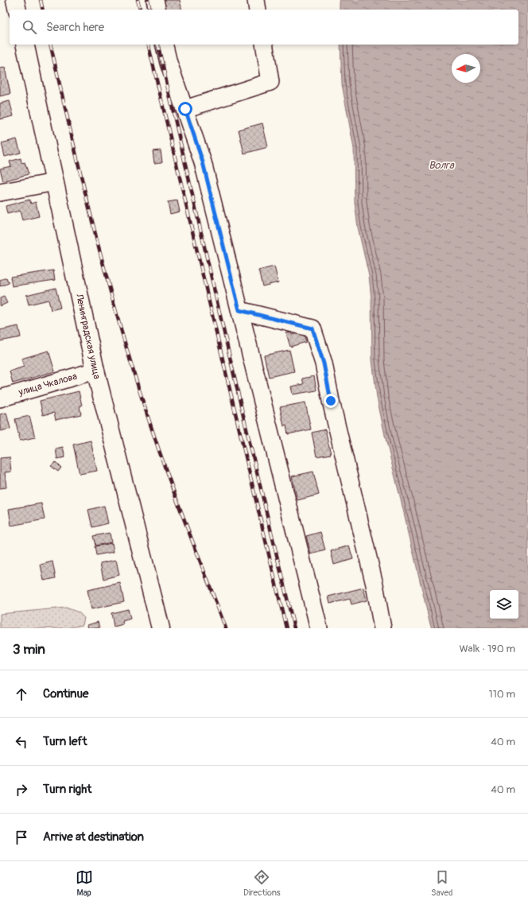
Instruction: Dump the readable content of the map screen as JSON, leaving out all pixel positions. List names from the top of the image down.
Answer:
{
  "streets": {
    "main road": ["Ленинградская улица"],
    "street": ["улица Чкалова"]
  },
  "crossings": [
    ["Ленинградская улица", "улица Чкалова"]
  ],
  "water": ["Волга"],
  "north": "left",
  "page": {
    "search": "Search here",
    "heading": ["3 min", "Walk · 190 m"],
    "list": [
      ["Continue", "110 m"],
      ["Turn left", "40 m"],
      ["Turn right", "40 m"],
      "Arrive at destination"
    ],
    "nav": ["Map", "Directions", "Saved"]
  }
}
